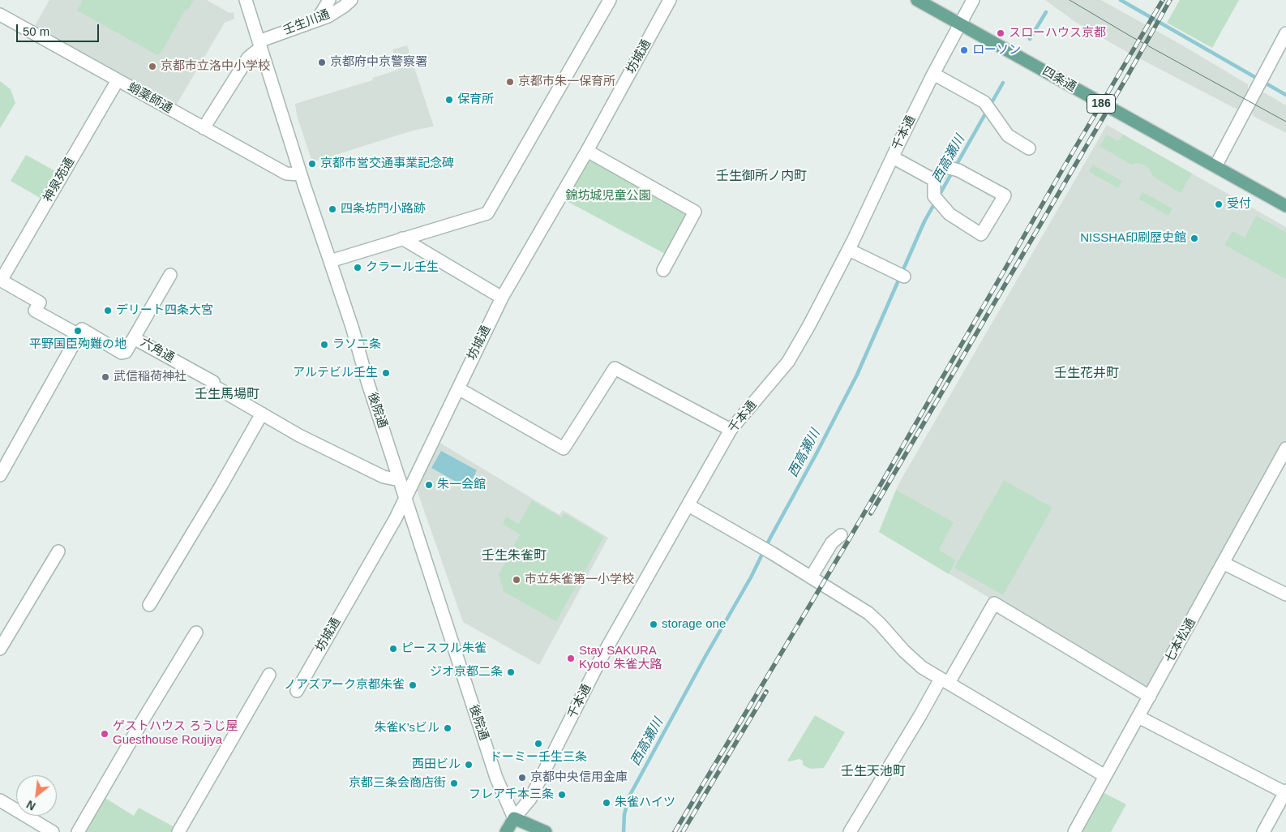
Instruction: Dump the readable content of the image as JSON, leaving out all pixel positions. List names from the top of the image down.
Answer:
{
  "streets": {
    "main road": ["四条通", "186", "千本通"],
    "street": [
      "壬生川通",
      "坊城通",
      "蛸薬師通",
      "神泉苑通",
      "六角通",
      "後院通",
      "七本松通"
    ]
  },
  "crossings": [
    ["壬生川通", "後院通"],
    ["坊城通", "後院通"],
    ["四条通", "千本通"],
    ["蛸薬師通", "神泉苑通"],
    ["蛸薬師通", "後院通"],
    ["千本通", "後院通"],
    ["神泉苑通", "六角通"],
    ["六角通", "後院通"]
  ],
  "districts": [
    "壬生御所ノ内町",
    "壬生花井町",
    "壬生馬場町",
    "壬生朱雀町",
    "壬生天池町"
  ],
  "water": ["西高瀬川"],
  "parks": ["錦坊城児童公園"],
  "places": [
    "スローハウス京都",
    "ローソン",
    "京都府中京警察署",
    "京都市立洛中小学校",
    "京都市朱一保育所",
    "保育所",
    "京都市営交通事業記念碑",
    "受付",
    "四条坊門小路跡",
    "NISSHA印刷歴史館",
    "クラール壬生",
    "デリート四条大宮",
    "平野国臣殉難の地",
    "ラソ二条",
    "アルテビル壬生",
    "武信稲荷神社",
    "朱一会館",
    "市立朱雀第一小学校",
    "storage one",
    "ピースフル朱雀",
    "Stay SAKURA Kyoto 朱雀大路",
    "ジオ京都二条",
    "ノアズアーク京都朱雀",
    "朱雀K’sビル",
    "ゲストハウス ろうじ屋 Guesthouse Roujiya",
    "ドーミー壬生三条",
    "西田ビル",
    "京都中央信用金庫",
    "京都三条会商店街",
    "フレア千本三条",
    "朱雀ハイツ"
  ],
  "scale_bar": "50 m",
  "north": "bottom left"
}
